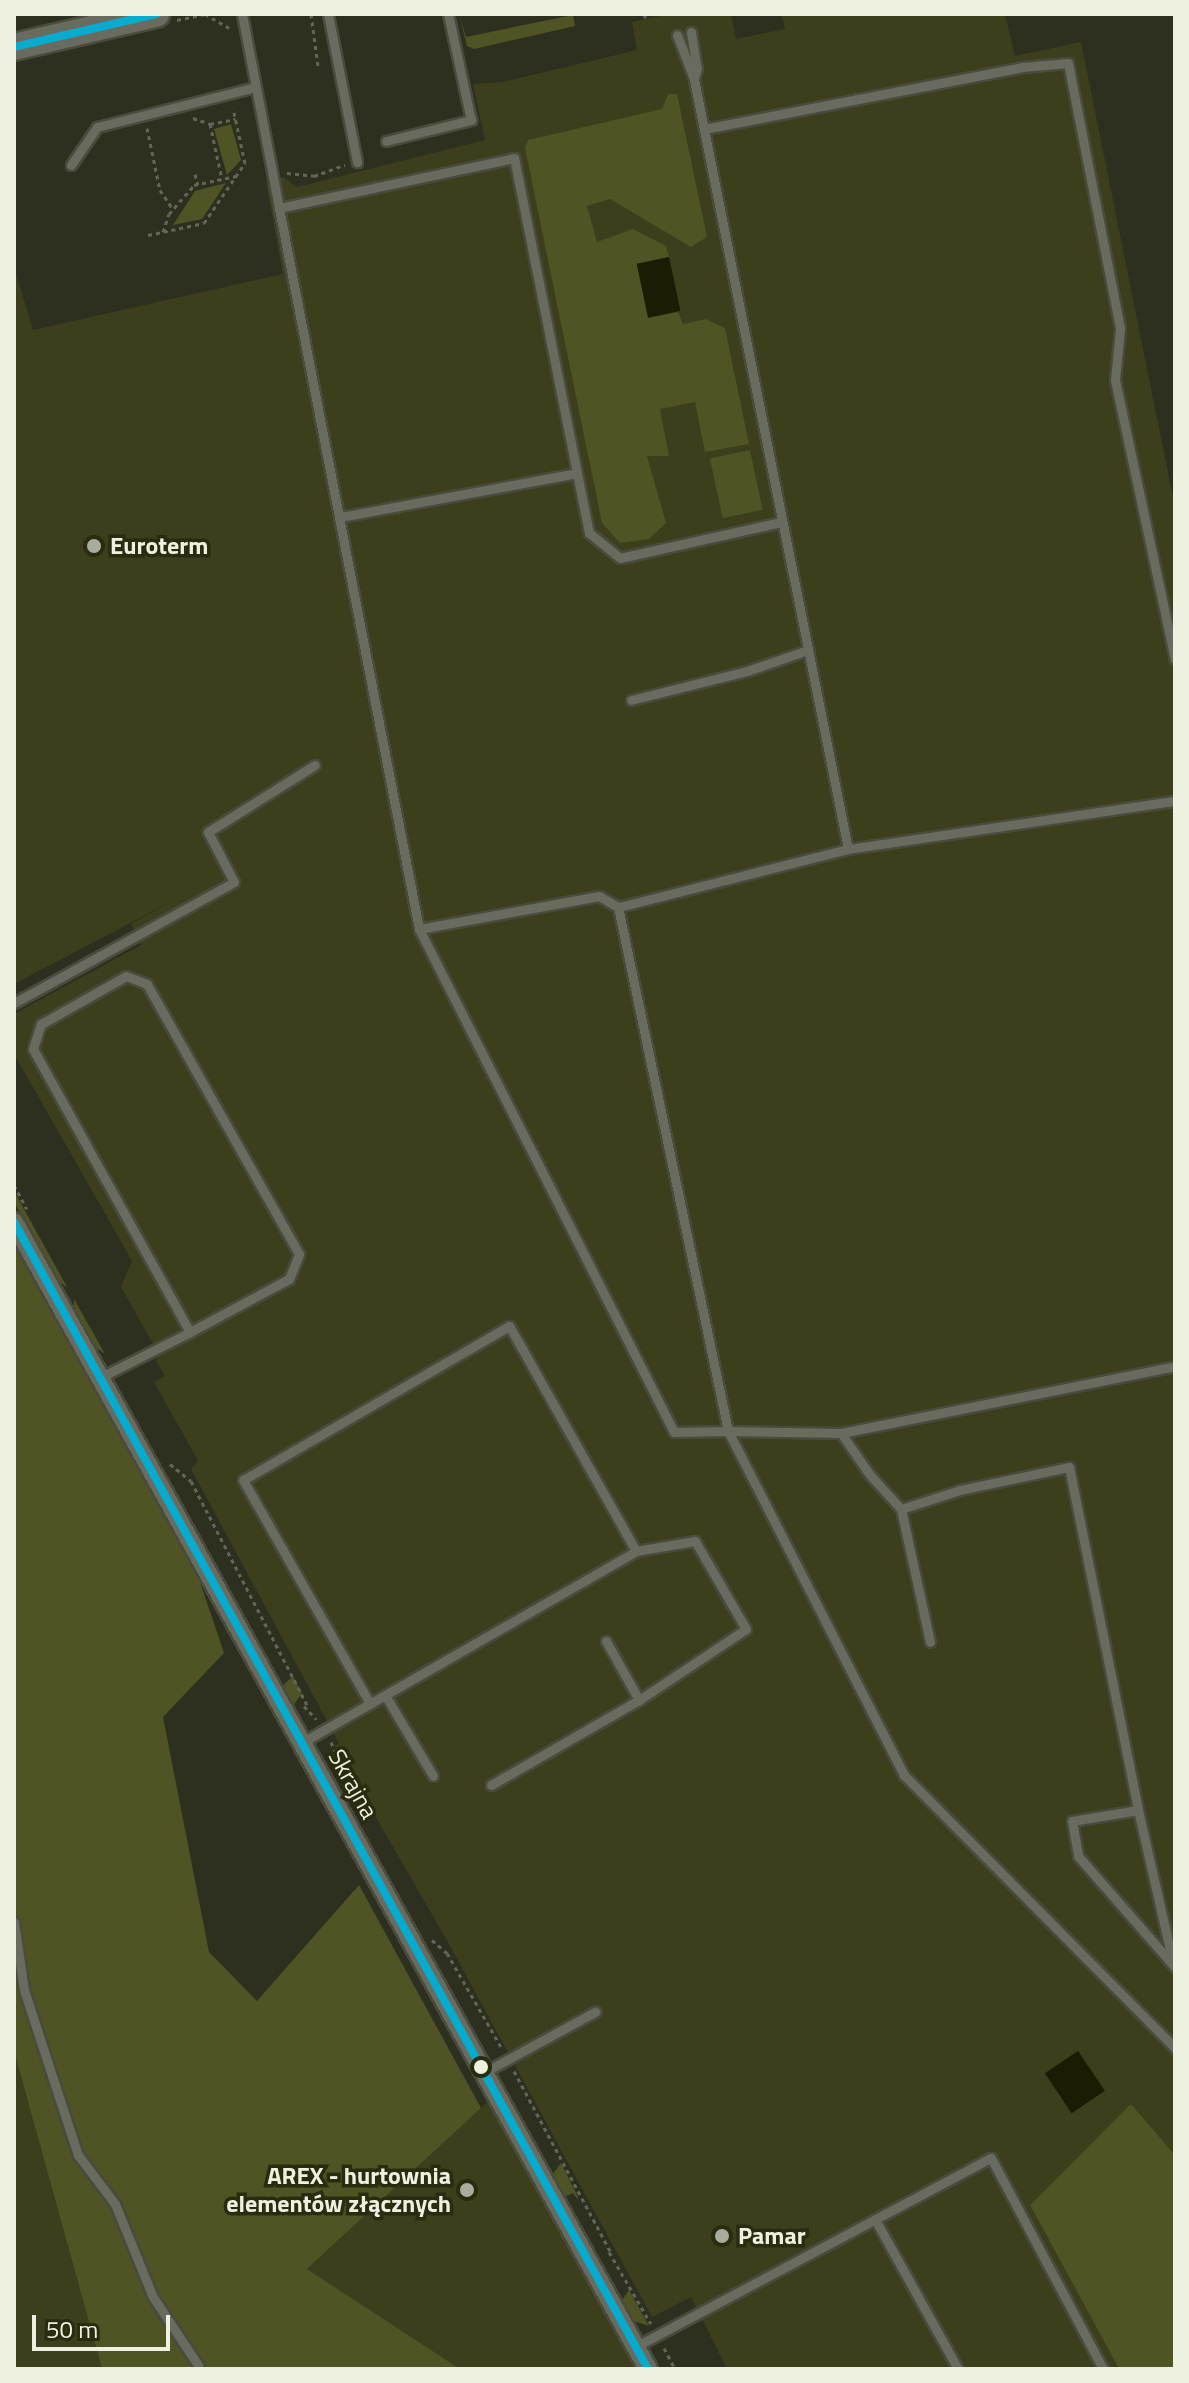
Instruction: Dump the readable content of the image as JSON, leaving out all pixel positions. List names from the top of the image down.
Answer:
{
  "streets": {
    "street": ["Skrajna"]
  },
  "places": ["Euroterm", "AREX - hurtownia elementów złącznych", "Pamar"],
  "scale_bar": "50 m"
}
